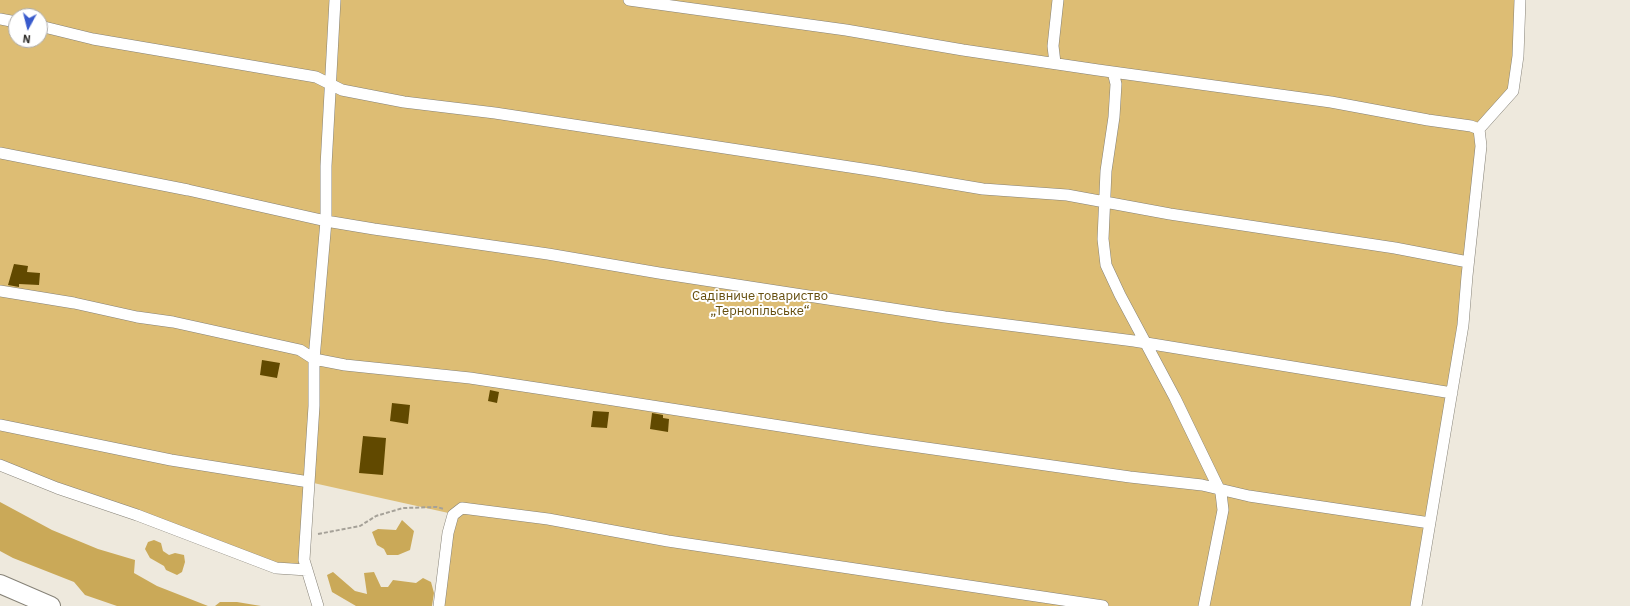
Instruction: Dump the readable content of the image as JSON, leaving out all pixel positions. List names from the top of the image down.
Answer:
{
  "parks": ["Садівниче товариство „Тернопільське“"],
  "north": "bottom"
}
